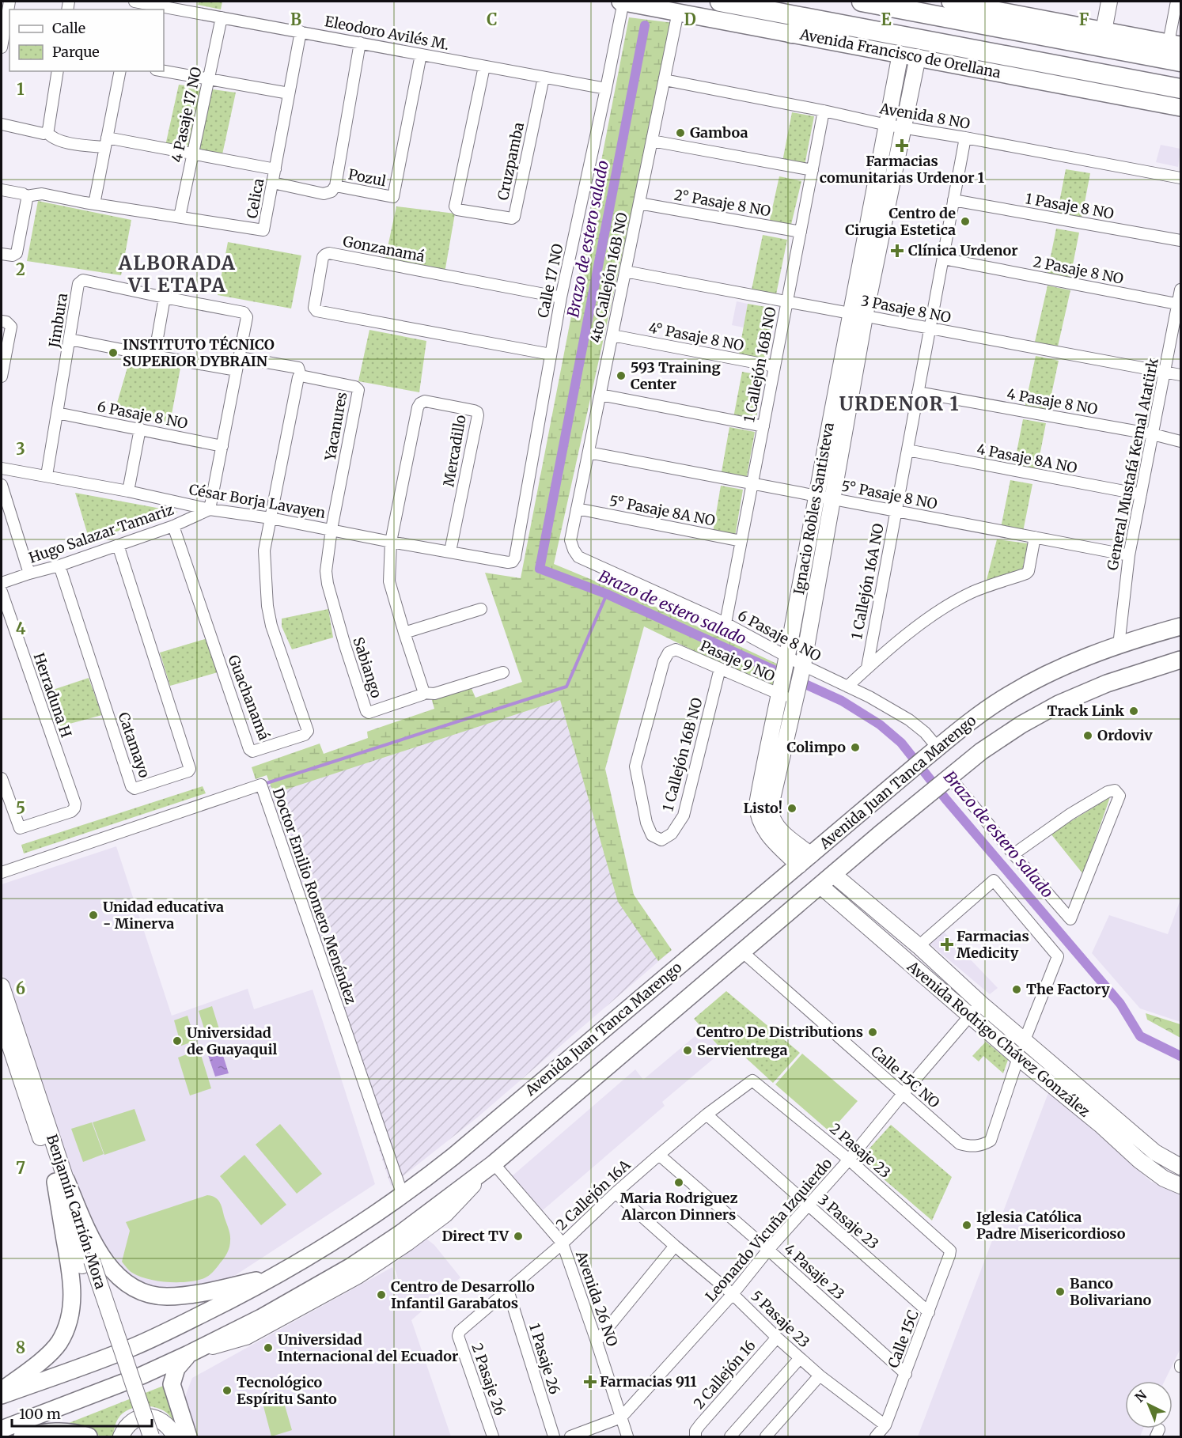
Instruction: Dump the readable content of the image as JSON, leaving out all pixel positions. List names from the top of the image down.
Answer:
{
  "streets": {
    "highway": ["Avenida Francisco de Orellana"],
    "main road": ["Avenida Juan Tanca Marengo"],
    "street": [
      "Eleodoro Avilés M.",
      "4 Pasaje 17 NO",
      "Avenida 8 NO",
      "Cruzpamba",
      "Pozul",
      "Celica",
      "2° Pasaje 8 NO",
      "1 Pasaje 8 NO",
      "Gonzanamá",
      "2 Pasaje 8 NO",
      "4to Callejón 16B NO",
      "Calle 17 NO",
      "3 Pasaje 8 NO",
      "Jimbura",
      "4° Pasaje 8 NO",
      "1 Callejón 16B NO",
      "4 Pasaje 8 NO",
      "6 Pasaje 8 NO",
      "Yacanures",
      "Mercadillo",
      "4 Pasaje 8A NO",
      "General Mustafá Kemal Atatürk",
      "5° Pasaje 8 NO",
      "César Borja Lavayen",
      "Ignacio Robles Santisteva",
      "5° Pasaje 8A NO",
      "Hugo Salazar Tamariz",
      "1 Callejón 16A NO",
      "Pasaje 9 NO",
      "Sabiango",
      "Herraduna H",
      "Guachanamá",
      "Catamayo",
      "Doctor Emilio Romero Menéndez",
      "Avenida Rodrigo Chávez González",
      "Calle 15C NO",
      "2 Pasaje 23",
      "2 Callejón 16A",
      "Benjamín Carrión Mora",
      "3 Pasaje 23",
      "Leonardo Vicuña Izquierdo",
      "4 Pasaje 23",
      "Avenida 26 NO",
      "5 Pasaje 23",
      "Calle 15C",
      "1 Pasaje 26",
      "2 Callejón 16",
      "2 Pasaje 26"
    ]
  },
  "crossings": [
    ["Eleodoro Avilés M.", "4 Pasaje 17 NO"],
    ["Eleodoro Avilés M.", "Cruzpamba"],
    ["Eleodoro Avilés M.", "Pozul"],
    ["Eleodoro Avilés M.", "Celica"],
    ["Eleodoro Avilés M.", "Calle 17 NO"],
    ["Avenida Francisco de Orellana", "4to Callejón 16B NO"],
    ["Avenida Francisco de Orellana", "Calle 17 NO"],
    ["Avenida Francisco de Orellana", "Ignacio Robles Santisteva"],
    ["4 Pasaje 17 NO", "Celica"],
    ["Avenida 8 NO", "4to Callejón 16B NO"],
    ["Avenida 8 NO", "1 Callejón 16B NO"],
    ["Avenida 8 NO", "Ignacio Robles Santisteva"],
    ["Avenida 8 NO", "1 Callejón 16A NO"],
    ["2° Pasaje 8 NO", "4to Callejón 16B NO"],
    ["2° Pasaje 8 NO", "1 Callejón 16B NO"],
    ["1 Pasaje 8 NO", "1 Callejón 16A NO"],
    ["Gonzanamá", "Calle 17 NO"],
    ["2 Pasaje 8 NO", "General Mustafá Kemal Atatürk"],
    ["2 Pasaje 8 NO", "1 Callejón 16A NO"],
    ["4to Callejón 16B NO", "3 Pasaje 8 NO"],
    ["4to Callejón 16B NO", "4° Pasaje 8 NO"],
    ["4to Callejón 16B NO", "6 Pasaje 8 NO"],
    ["4to Callejón 16B NO", "5° Pasaje 8 NO"],
    ["4to Callejón 16B NO", "5° Pasaje 8A NO"],
    ["Calle 17 NO", "César Borja Lavayen"],
    ["3 Pasaje 8 NO", "1 Callejón 16B NO"],
    ["3 Pasaje 8 NO", "General Mustafá Kemal Atatürk"],
    ["3 Pasaje 8 NO", "Ignacio Robles Santisteva"],
    ["3 Pasaje 8 NO", "1 Callejón 16A NO"],
    ["Jimbura", "6 Pasaje 8 NO"],
    ["Jimbura", "César Borja Lavayen"],
    ["Jimbura", "Hugo Salazar Tamariz"],
    ["4° Pasaje 8 NO", "1 Callejón 16B NO"],
    ["1 Callejón 16B NO", "6 Pasaje 8 NO"],
    ["1 Callejón 16B NO", "5° Pasaje 8 NO"],
    ["1 Callejón 16B NO", "5° Pasaje 8A NO"],
    ["1 Callejón 16B NO", "Pasaje 9 NO"],
    ["4 Pasaje 8 NO", "General Mustafá Kemal Atatürk"],
    ["4 Pasaje 8 NO", "1 Callejón 16A NO"],
    ["6 Pasaje 8 NO", "Ignacio Robles Santisteva"],
    ["6 Pasaje 8 NO", "Avenida Juan Tanca Marengo"],
    ["Yacanures", "César Borja Lavayen"],
    ["Yacanures", "Sabiango"],
    ["Mercadillo", "César Borja Lavayen"],
    ["4 Pasaje 8A NO", "General Mustafá Kemal Atatürk"],
    ["4 Pasaje 8A NO", "1 Callejón 16A NO"],
    ["General Mustafá Kemal Atatürk", "5° Pasaje 8 NO"],
    ["General Mustafá Kemal Atatürk", "Avenida Juan Tanca Marengo"],
    ["5° Pasaje 8 NO", "Ignacio Robles Santisteva"],
    ["5° Pasaje 8 NO", "1 Callejón 16A NO"],
    ["César Borja Lavayen", "Hugo Salazar Tamariz"],
    ["César Borja Lavayen", "Sabiango"],
    ["César Borja Lavayen", "Guachanamá"],
    ["Ignacio Robles Santisteva", "Pasaje 9 NO"],
    ["Ignacio Robles Santisteva", "Avenida Juan Tanca Marengo"],
    ["Hugo Salazar Tamariz", "Guachanamá"],
    ["Hugo Salazar Tamariz", "Catamayo"],
    ["Avenida Juan Tanca Marengo", "Doctor Emilio Romero Menéndez"],
    ["Avenida Juan Tanca Marengo", "Avenida Rodrigo Chávez González"],
    ["Avenida Juan Tanca Marengo", "Calle 15C NO"],
    ["Avenida Juan Tanca Marengo", "Avenida 26 NO"],
    ["Avenida Rodrigo Chávez González", "Calle 15C NO"],
    ["Avenida Rodrigo Chávez González", "Leonardo Vicuña Izquierdo"],
    ["Calle 15C NO", "Leonardo Vicuña Izquierdo"],
    ["2 Pasaje 23", "2 Callejón 16A"],
    ["2 Pasaje 23", "Leonardo Vicuña Izquierdo"],
    ["2 Pasaje 23", "Calle 15C"],
    ["2 Callejón 16A", "3 Pasaje 23"],
    ["2 Callejón 16A", "4 Pasaje 23"],
    ["2 Callejón 16A", "Avenida 26 NO"],
    ["2 Callejón 16A", "5 Pasaje 23"],
    ["2 Callejón 16A", "1 Pasaje 26"],
    ["2 Callejón 16A", "2 Pasaje 26"],
    ["3 Pasaje 23", "Leonardo Vicuña Izquierdo"],
    ["3 Pasaje 23", "Calle 15C"],
    ["Leonardo Vicuña Izquierdo", "4 Pasaje 23"],
    ["Leonardo Vicuña Izquierdo", "Avenida 26 NO"],
    ["Leonardo Vicuña Izquierdo", "5 Pasaje 23"],
    ["4 Pasaje 23", "Calle 15C"],
    ["5 Pasaje 23", "Calle 15C"],
    ["5 Pasaje 23", "2 Callejón 16"]
  ],
  "districts": ["ALBORADA VI ETAPA", "URDENOR 1"],
  "water": ["Brazo de estero salado"],
  "places": {
    "other": [
      "Gamboa",
      "Centro de Cirugia Estetica",
      "INSTITUTO TÉCNICO SUPERIOR DYBRAIN",
      "593 Training Center",
      "Track Link",
      "Ordoviv",
      "Colimpo",
      "Listo!",
      "Unidad educativa - Minerva",
      "The Factory",
      "Centro De Distributions",
      "Universidad de Guayaquil",
      "Servientrega",
      "Maria Rodriguez Alarcon Dinners",
      "Iglesia Católica Padre Misericordioso",
      "Direct TV",
      "Banco Bolivariano",
      "Centro de Desarrollo Infantil Garabatos",
      "Universidad Internacional del Ecuador",
      "Tecnológico Espíritu Santo"
    ],
    "health": [
      "Farmacias comunitarias Urdenor 1",
      "Clínica Urdenor",
      "Farmacias Medicity",
      "Farmacias 911"
    ]
  },
  "legend": ["Calle", "Parque"],
  "scale_bar": "100 m",
  "north": "top left",
  "grid": {
    "columns": [
      "B",
      "C",
      "D",
      "E",
      "F"
    ],
    "rows": [
      "1",
      "2",
      "3",
      "4",
      "5",
      "6",
      "7",
      "8"
    ]
  }
}
